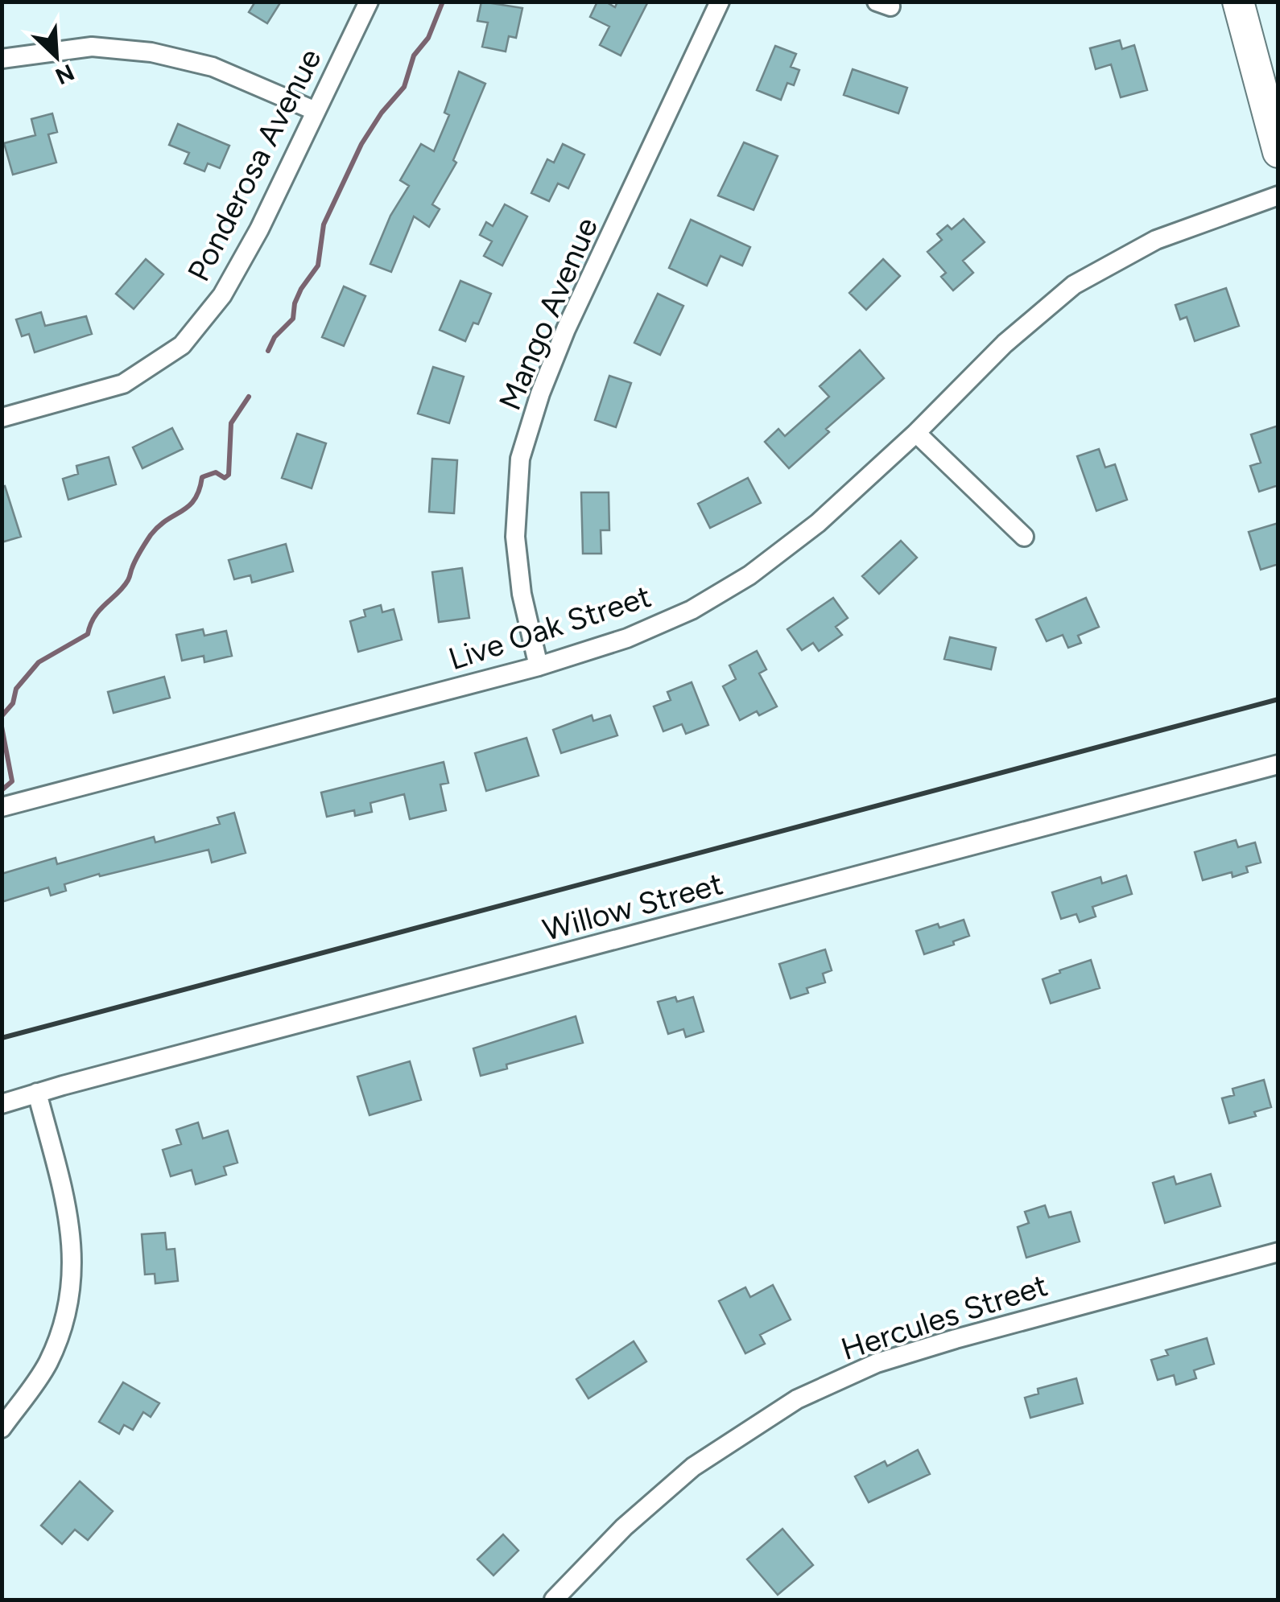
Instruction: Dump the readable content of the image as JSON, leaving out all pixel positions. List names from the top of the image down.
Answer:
{
  "streets": {
    "street": [
      "Ponderosa Avenue",
      "Mango Avenue",
      "Live Oak Street",
      "Willow Street",
      "Hercules Street"
    ]
  },
  "crossings": [
    ["Mango Avenue", "Live Oak Street"]
  ],
  "north": "bottom right"
}
